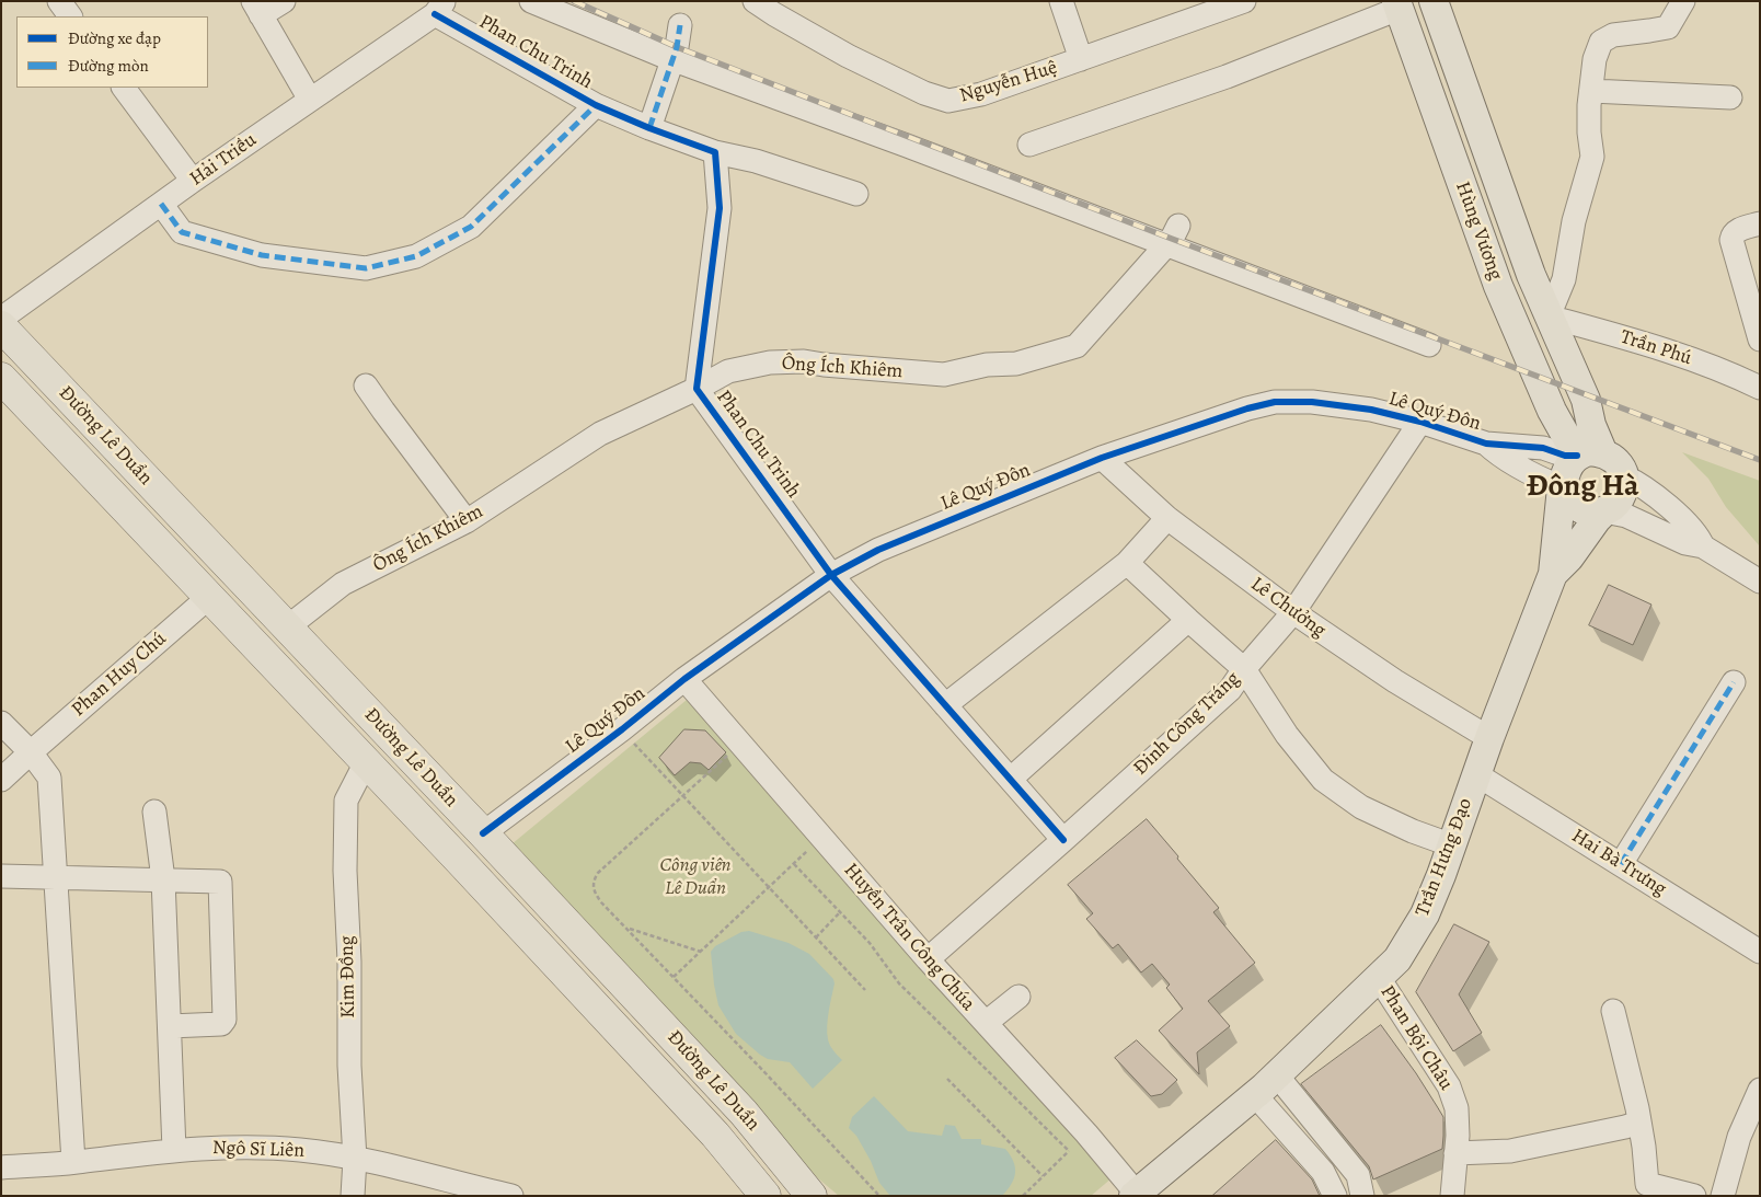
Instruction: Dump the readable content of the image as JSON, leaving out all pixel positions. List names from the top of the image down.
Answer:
{
  "streets": {
    "highway": ["Đường Lê Duẩn"],
    "main road": ["Hùng Vương", "Trần Hưng Đạo"],
    "street": [
      "Phan Chu Trinh",
      "Nguyễn Huệ",
      "Hải Triều",
      "Trần Phú",
      "Ông Ích Khiêm",
      "Lê Quý Đôn",
      "Lê Chưởng",
      "Phan Huy Chú",
      "Đinh Công Tráng",
      "Hai Bà Trưng",
      "Huyền Trân Công Chúa",
      "Kim Đồng",
      "Phan Bội Châu",
      "Ngô Sĩ Liên"
    ]
  },
  "crossings": [
    ["Phan Chu Trinh", "Hải Triều"],
    ["Phan Chu Trinh", "Ông Ích Khiêm"],
    ["Phan Chu Trinh", "Lê Quý Đôn"],
    ["Phan Chu Trinh", "Đinh Công Tráng"],
    ["Hùng Vương", "Trần Phú"],
    ["Hùng Vương", "Lê Quý Đôn"],
    ["Hùng Vương", "Trần Hưng Đạo"],
    ["Ông Ích Khiêm", "Đường Lê Duẩn"],
    ["Lê Quý Đôn", "Đường Lê Duẩn"],
    ["Lê Quý Đôn", "Lê Chưởng"],
    ["Lê Quý Đôn", "Đinh Công Tráng"],
    ["Lê Quý Đôn", "Trần Hưng Đạo"],
    ["Lê Quý Đôn", "Huyền Trân Công Chúa"],
    ["Đường Lê Duẩn", "Phan Huy Chú"],
    ["Đường Lê Duẩn", "Kim Đồng"],
    ["Lê Chưởng", "Đinh Công Tráng"],
    ["Lê Chưởng", "Trần Hưng Đạo"],
    ["Đinh Công Tráng", "Huyền Trân Công Chúa"],
    ["Trần Hưng Đạo", "Hai Bà Trưng"],
    ["Trần Hưng Đạo", "Huyền Trân Công Chúa"],
    ["Trần Hưng Đạo", "Phan Bội Châu"],
    ["Kim Đồng", "Ngô Sĩ Liên"]
  ],
  "districts": ["Đông Hà"],
  "parks": ["Công viên Lê Duẩn"],
  "legend": ["Đường xe đạp", "Đường mòn"]
}
